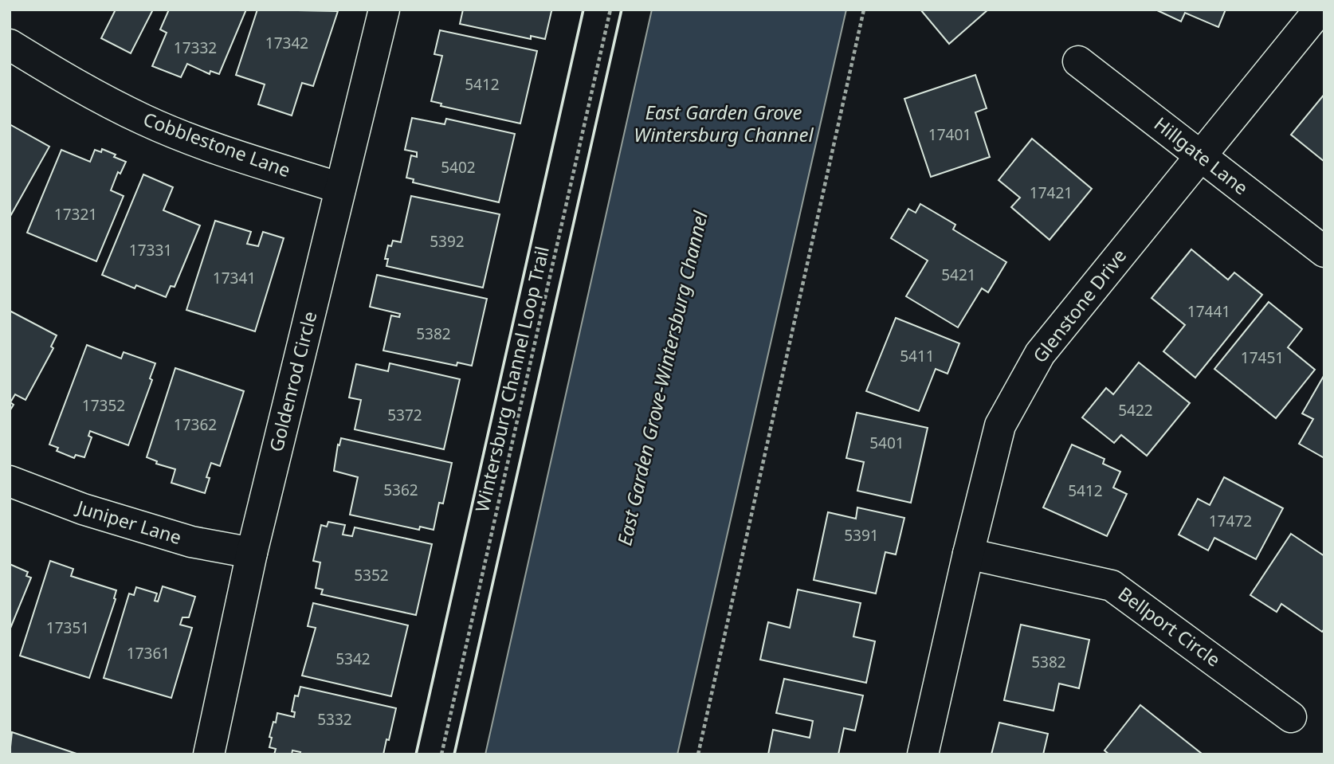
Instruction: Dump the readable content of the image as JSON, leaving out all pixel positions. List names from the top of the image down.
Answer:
{
  "streets": {
    "street": [
      "Cobblestone Lane",
      "Hillgate Lane",
      "Glenstone Drive",
      "Goldenrod Circle",
      "Juniper Lane",
      "Bellport Circle"
    ],
    "path": ["Wintersburg Channel Loop Trail"]
  },
  "crossings": [
    ["Cobblestone Lane", "Goldenrod Circle"],
    ["Hillgate Lane", "Glenstone Drive"],
    ["Glenstone Drive", "Bellport Circle"],
    ["Goldenrod Circle", "Juniper Lane"]
  ],
  "water": ["East Garden Grove Wintersburg Channel", "East Garden Grove-Wintersburg Channel"],
  "house_numbers": [
    "17342",
    "17332",
    "5412",
    "17401",
    "5402",
    "17421",
    "17321",
    "5392",
    "17331",
    "5421",
    "17341",
    "17441",
    "5382",
    "5411",
    "17451",
    "17352",
    "5422",
    "5372",
    "17362",
    "5401",
    "5362",
    "5412",
    "17472",
    "5391",
    "5352",
    "17351",
    "17361",
    "5342",
    "5382",
    "5332"
  ]
}
